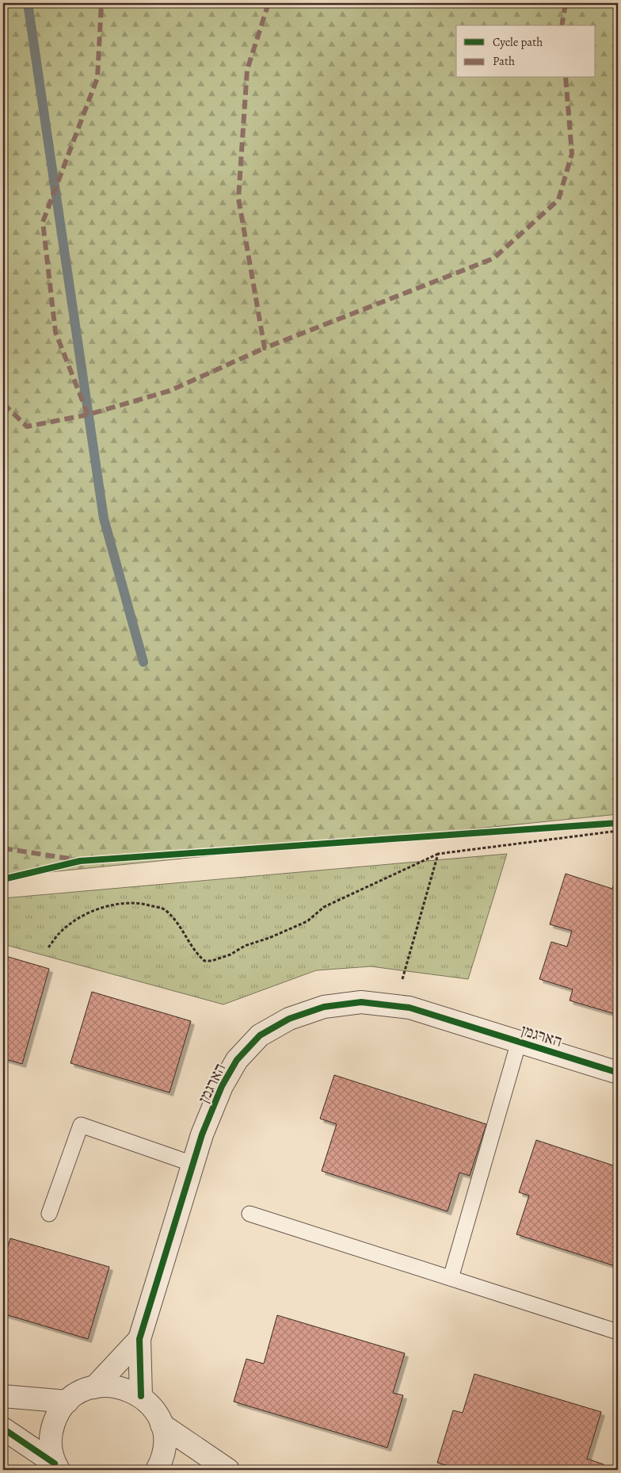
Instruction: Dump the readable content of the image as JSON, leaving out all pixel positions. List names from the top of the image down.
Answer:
{
  "streets": {
    "street": ["הארגמן"]
  },
  "legend": ["Cycle path", "Path"]
}
